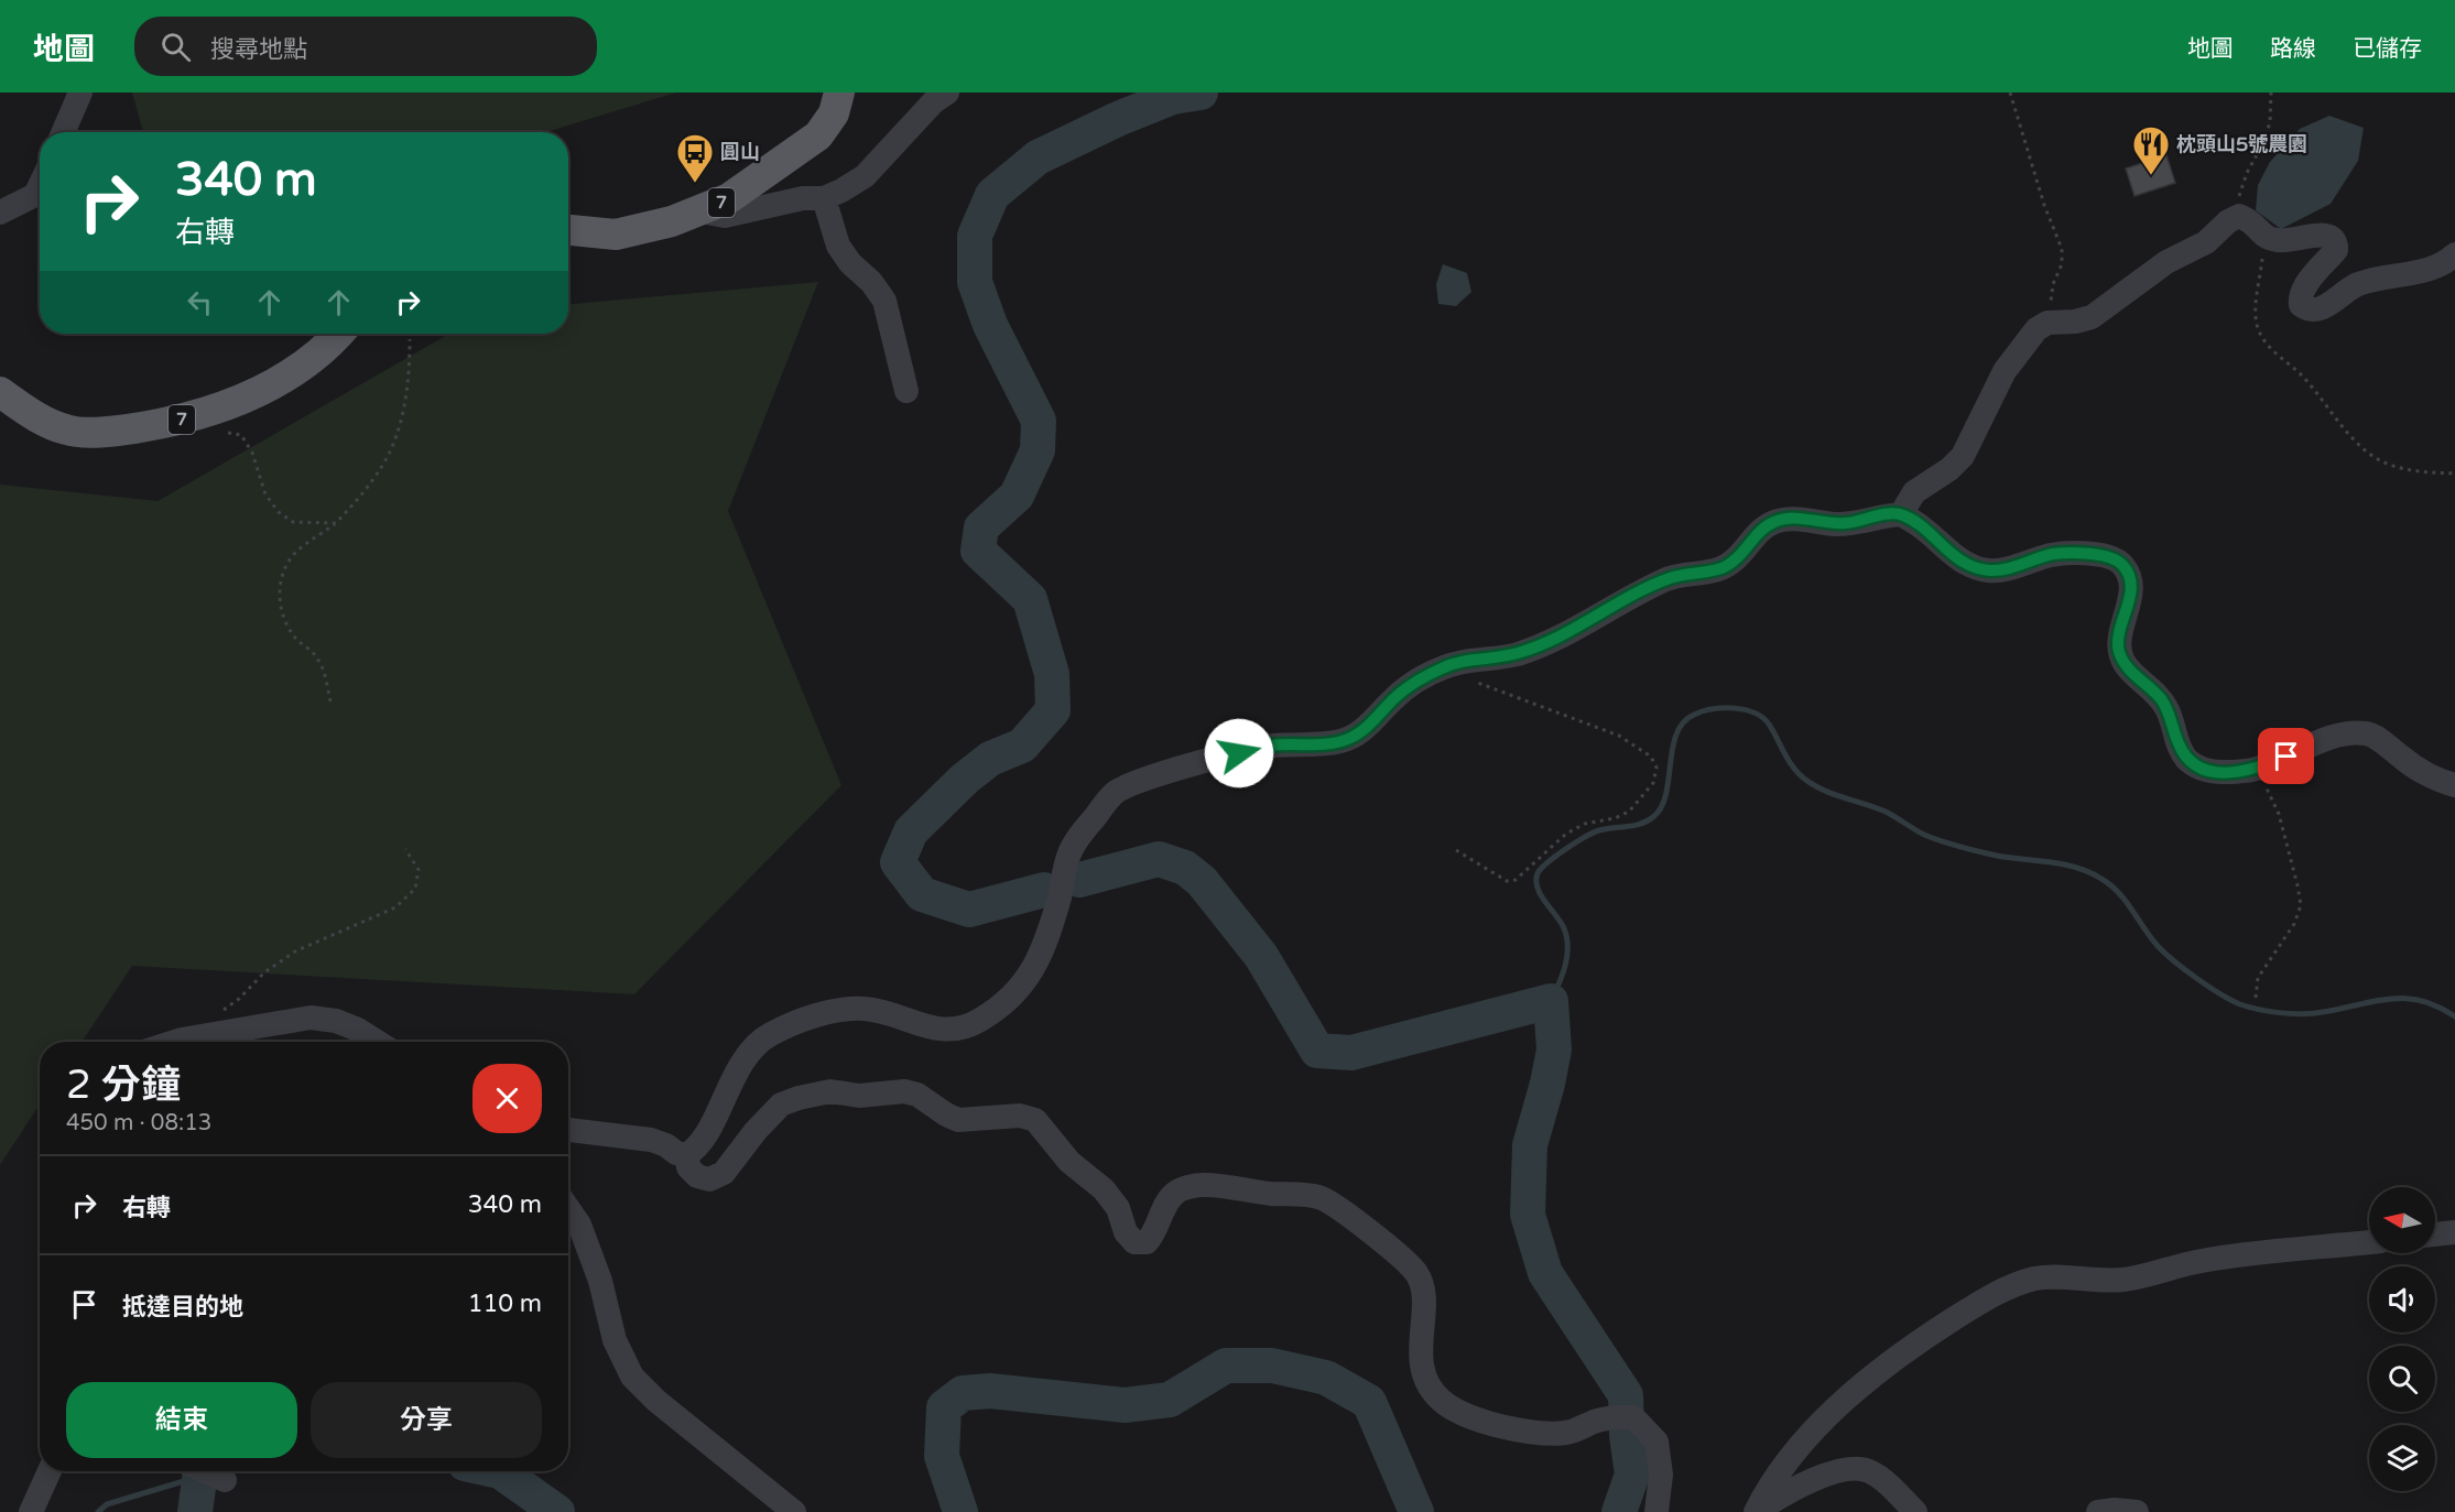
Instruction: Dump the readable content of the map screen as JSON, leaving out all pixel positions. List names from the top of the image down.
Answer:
{
  "streets": {
    "main road": ["7"]
  },
  "places": {
    "restaurant": ["枕頭山5號農園"],
    "bus stop": ["圓山"]
  },
  "north": "left",
  "page": {
    "header": "地圖",
    "search": "搜尋地點",
    "nav": ["地圖", "路線", "已儲存"],
    "turn": ["340 m", "右轉"],
    "heading": ["2 分鐘", "450 m · 08:13"],
    "list": [
      {
        "name": "右轉",
        "value": "340 m"
      },
      {
        "name": "抵達目的地",
        "value": "110 m"
      }
    ],
    "buttons": ["結束", "分享"]
  }
}
